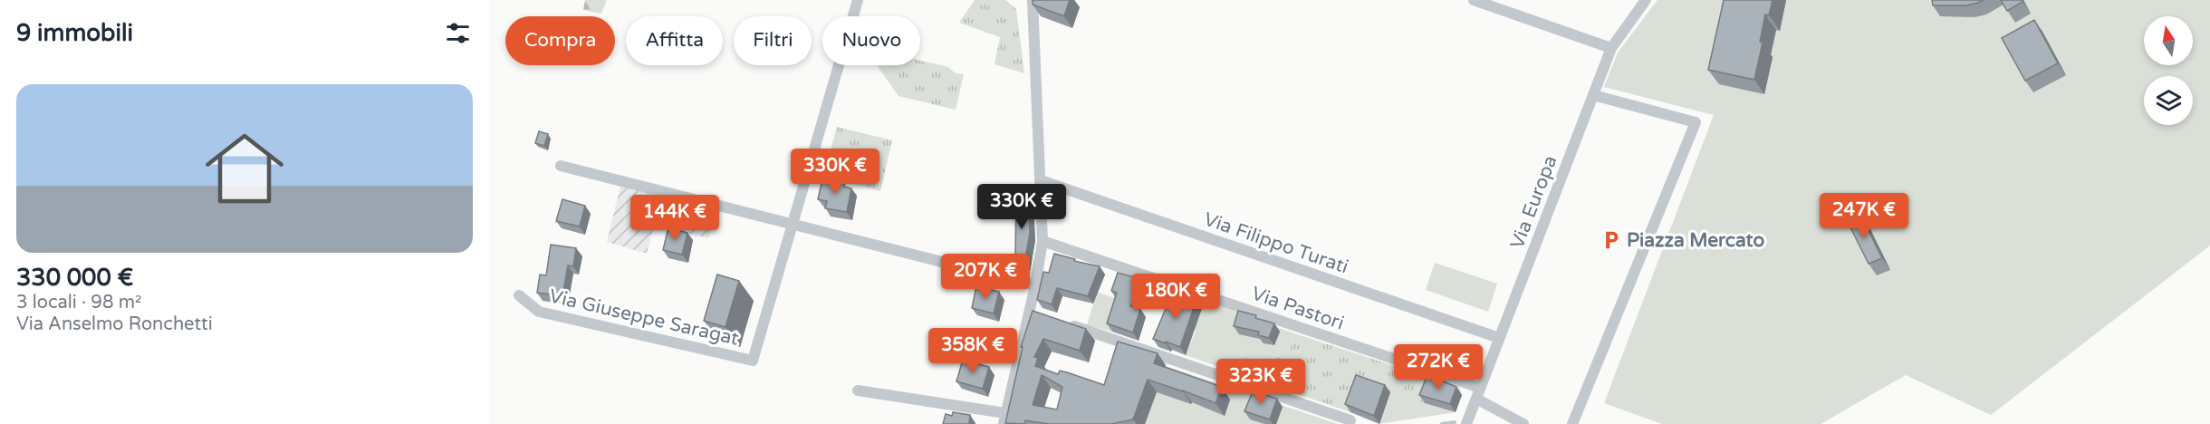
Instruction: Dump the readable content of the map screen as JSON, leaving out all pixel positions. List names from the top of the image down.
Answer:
{
  "streets": {
    "street": [
      "Via Europa",
      "Via Filippo Turati",
      "Via Pastori",
      "Via Giuseppe Saragat"
    ]
  },
  "crossings": [
    ["Via Europa", "Via Filippo Turati"],
    ["Via Europa", "Via Pastori"]
  ],
  "places": {
    "parking": ["Piazza Mercato"]
  },
  "north": "top",
  "page": {
    "heading": "9 immobili",
    "chip": [
      "Compra",
      "Affitta",
      "Filtri",
      "Nuovo"
    ],
    "list": [
      {
        "name": "330 000 €",
        "note": "3 locali · 98 m² · Via Anselmo Ronchetti"
      }
    ],
    "price": [
      "330K €",
      "330K €",
      "247K €",
      "144K €",
      "207K €",
      "180K €",
      "358K €",
      "272K €",
      "323K €"
    ]
  }
}
